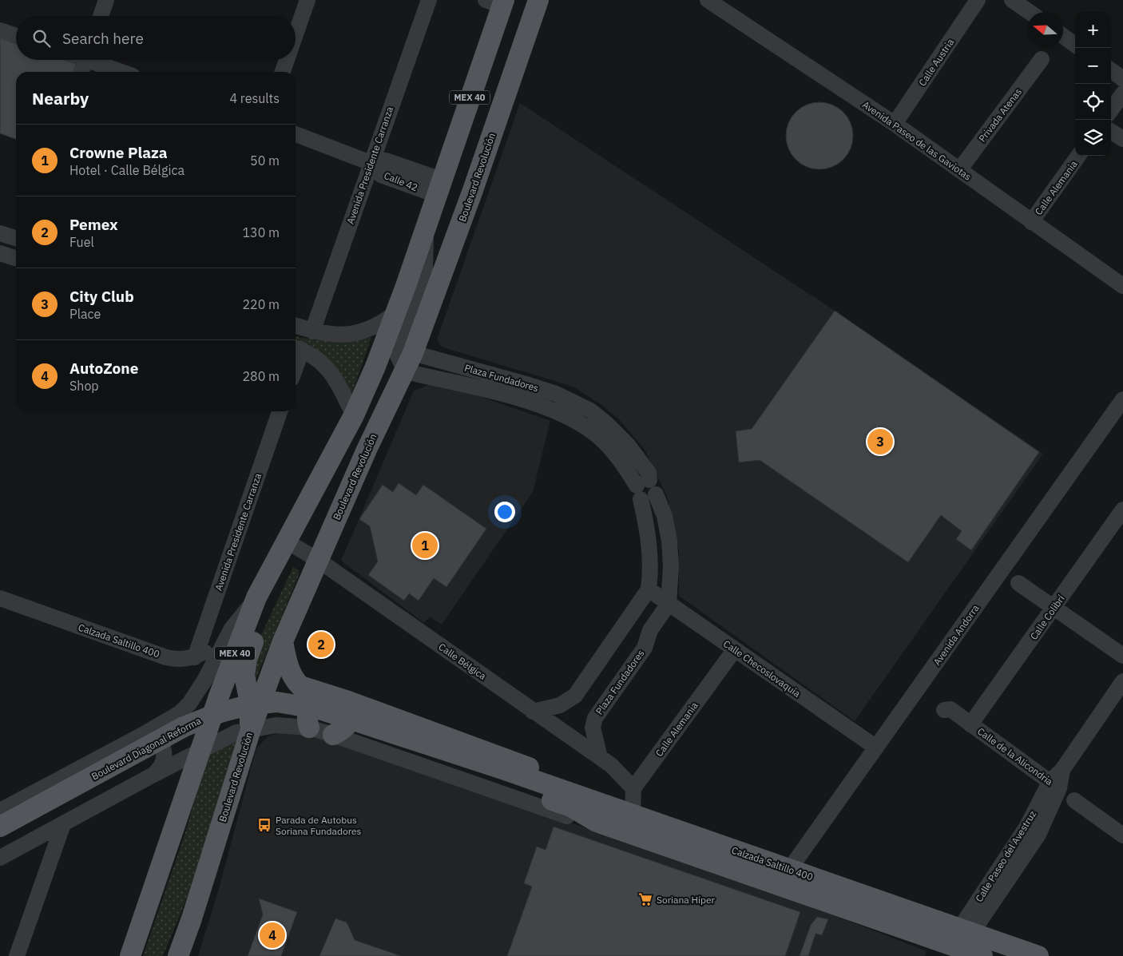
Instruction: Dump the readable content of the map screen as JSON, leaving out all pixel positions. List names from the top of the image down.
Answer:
{
  "streets": {
    "main road": [
      "MEX 40",
      "Boulevard Revolución",
      "Calzada Saltillo 400",
      "Boulevard Diagonal Reforma"
    ],
    "street": [
      "Calle Austria",
      "Privada Atenas",
      "Avenida Paseo de las Gaviotas",
      "Avenida Presidente Carranza",
      "Calle 42",
      "Calle Alemania",
      "Plaza Fundadores",
      "Calle Colibrí",
      "Avenida Andorra",
      "Calle Bélgica",
      "Calle Checoslovaquia",
      "Calle de la Alicondria",
      "Calle Paseo del Avestruz"
    ]
  },
  "crossings": [
    ["Calle Austria", "Avenida Paseo de las Gaviotas"],
    ["MEX 40", "Calle 42"],
    ["MEX 40", "Calle Bélgica"],
    ["Privada Atenas", "Avenida Paseo de las Gaviotas"],
    ["Avenida Paseo de las Gaviotas", "Calle Alemania"],
    ["Avenida Presidente Carranza", "Calle 42"],
    ["Avenida Presidente Carranza", "Calzada Saltillo 400"],
    ["Boulevard Revolución", "Plaza Fundadores"],
    ["Boulevard Revolución", "Calle Bélgica"],
    ["Calle Alemania", "Calle Bélgica"],
    ["Calle Alemania", "Calle Checoslovaquia"],
    ["Plaza Fundadores", "Calle Bélgica"],
    ["Plaza Fundadores", "Calle Checoslovaquia"],
    ["Calle Colibrí", "Calle de la Alicondria"],
    ["Avenida Andorra", "Calzada Saltillo 400"],
    ["Avenida Andorra", "Calle Checoslovaquia"],
    ["Calzada Saltillo 400", "Boulevard Diagonal Reforma"],
    ["Calzada Saltillo 400", "Calle Paseo del Avestruz"],
    ["Calle de la Alicondria", "Calle Paseo del Avestruz"]
  ],
  "places": {
    "bus stop": ["Parada de Autobus Soriana Fundadores"],
    "supermarket": ["Soriana Híper"]
  },
  "north": "left",
  "page": {
    "map_buttons": ["+", "−"],
    "search": "Search here",
    "heading": ["Nearby", "4 results"],
    "list": [
      {
        "mark": "1",
        "name": "Crowne Plaza",
        "note": "Hotel · Calle Bélgica",
        "value": "50 m"
      },
      {
        "mark": "2",
        "name": "Pemex",
        "note": "Fuel",
        "value": "130 m"
      },
      {
        "mark": "3",
        "name": "City Club",
        "note": "Place",
        "value": "220 m"
      },
      {
        "mark": "4",
        "name": "AutoZone",
        "note": "Shop",
        "value": "280 m"
      }
    ],
    "pins": [
      "3",
      "1",
      "2",
      "4"
    ]
  }
}
